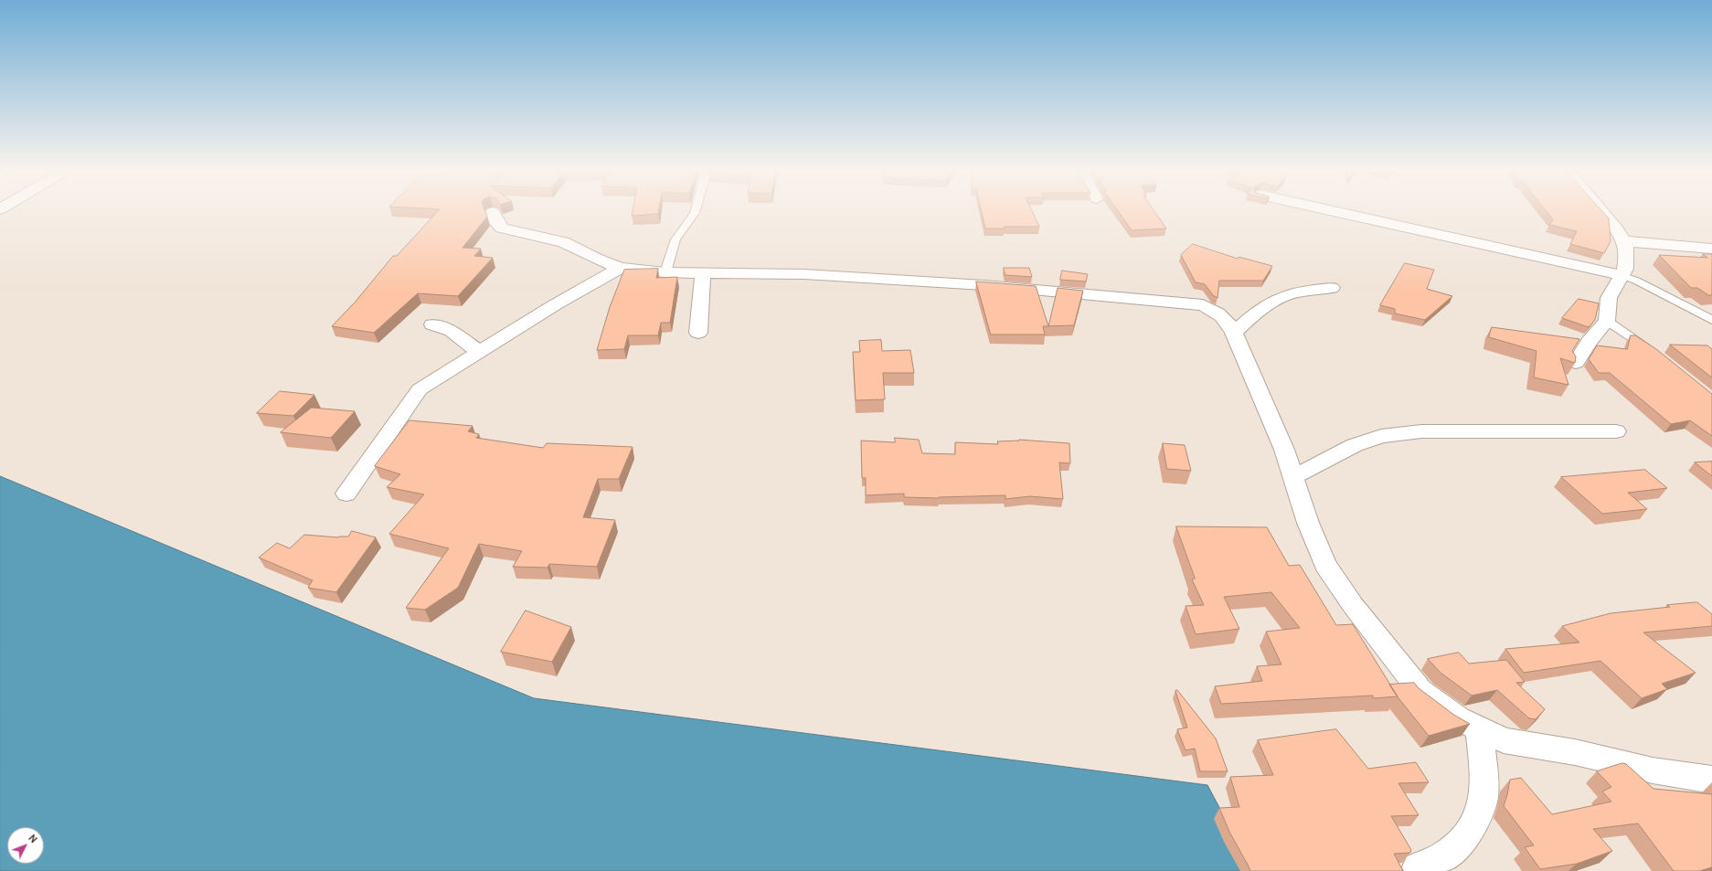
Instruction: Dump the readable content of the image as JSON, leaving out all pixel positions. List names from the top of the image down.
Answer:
{
  "north": "top right"
}
